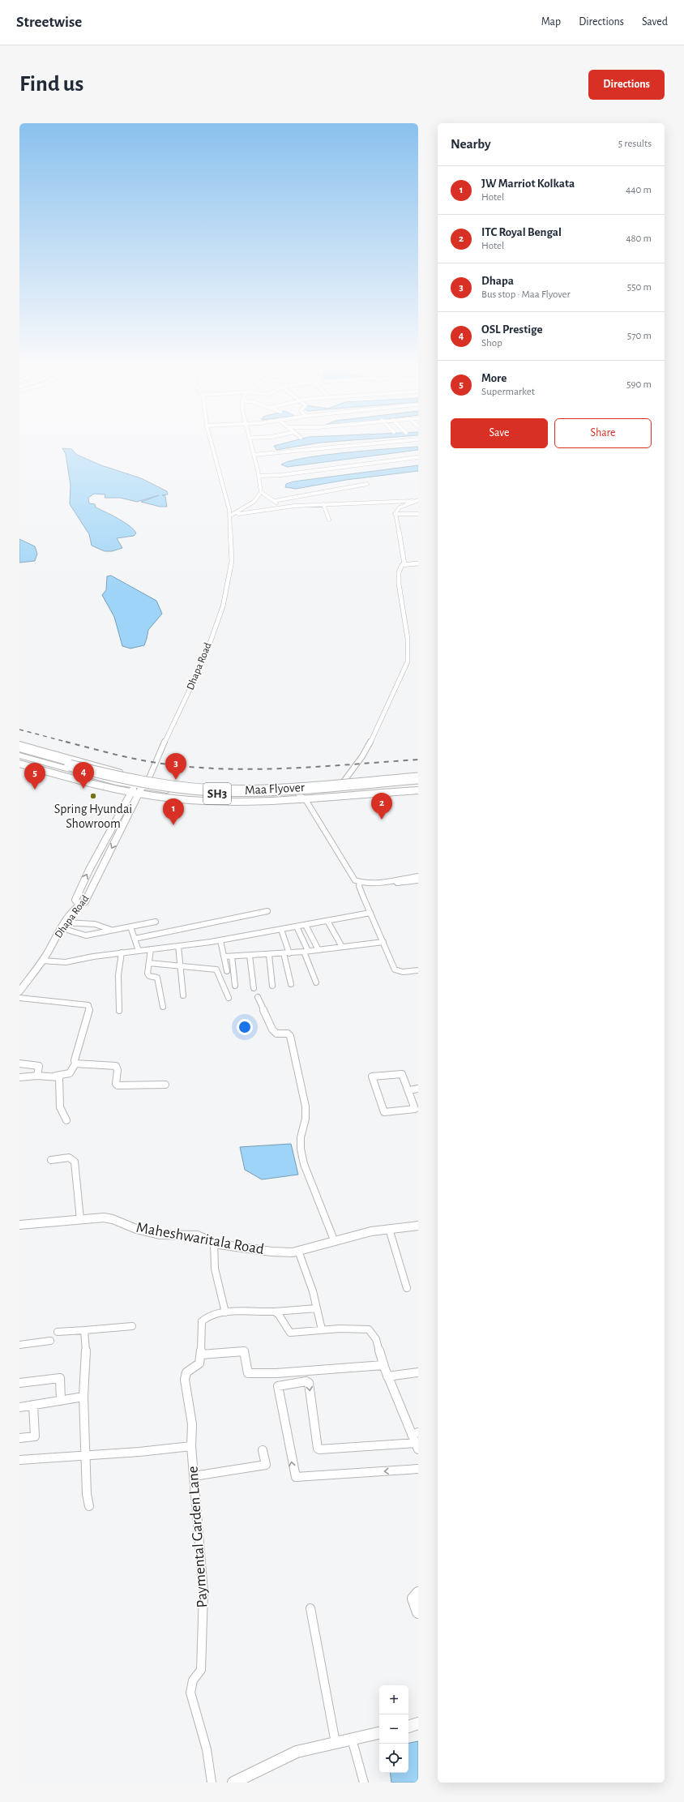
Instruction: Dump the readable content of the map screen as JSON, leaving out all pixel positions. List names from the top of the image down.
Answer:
{
  "streets": {
    "highway": ["Maa Flyover"],
    "main road": ["SH3"],
    "street": ["Dhapa Road", "Maheshwaritala Road", "Paymental Garden Lane"]
  },
  "crossings": [
    ["Dhapa Road", "SH3"],
    ["Maa Flyover", "SH3"]
  ],
  "places": ["Spring Hyundai Showroom"],
  "page": {
    "header": "Streetwise",
    "nav": ["Map", "Directions", "Saved"],
    "buttons": [
      "Directions",
      ["Save", "Share"]
    ],
    "title": "Find us",
    "heading": ["Nearby", "5 results"],
    "list": [
      {
        "mark": "1",
        "name": "JW Marriot Kolkata",
        "note": "Hotel",
        "value": "440 m"
      },
      {
        "mark": "2",
        "name": "ITC Royal Bengal",
        "note": "Hotel",
        "value": "480 m"
      },
      {
        "mark": "3",
        "name": "Dhapa",
        "note": "Bus stop · Maa Flyover",
        "value": "550 m"
      },
      {
        "mark": "4",
        "name": "OSL Prestige",
        "note": "Shop",
        "value": "570 m"
      },
      {
        "mark": "5",
        "name": "More",
        "note": "Supermarket",
        "value": "590 m"
      }
    ],
    "pins": [
      "3",
      "4",
      "5",
      "2",
      "1"
    ],
    "map_buttons": ["+", "−"]
  }
}
